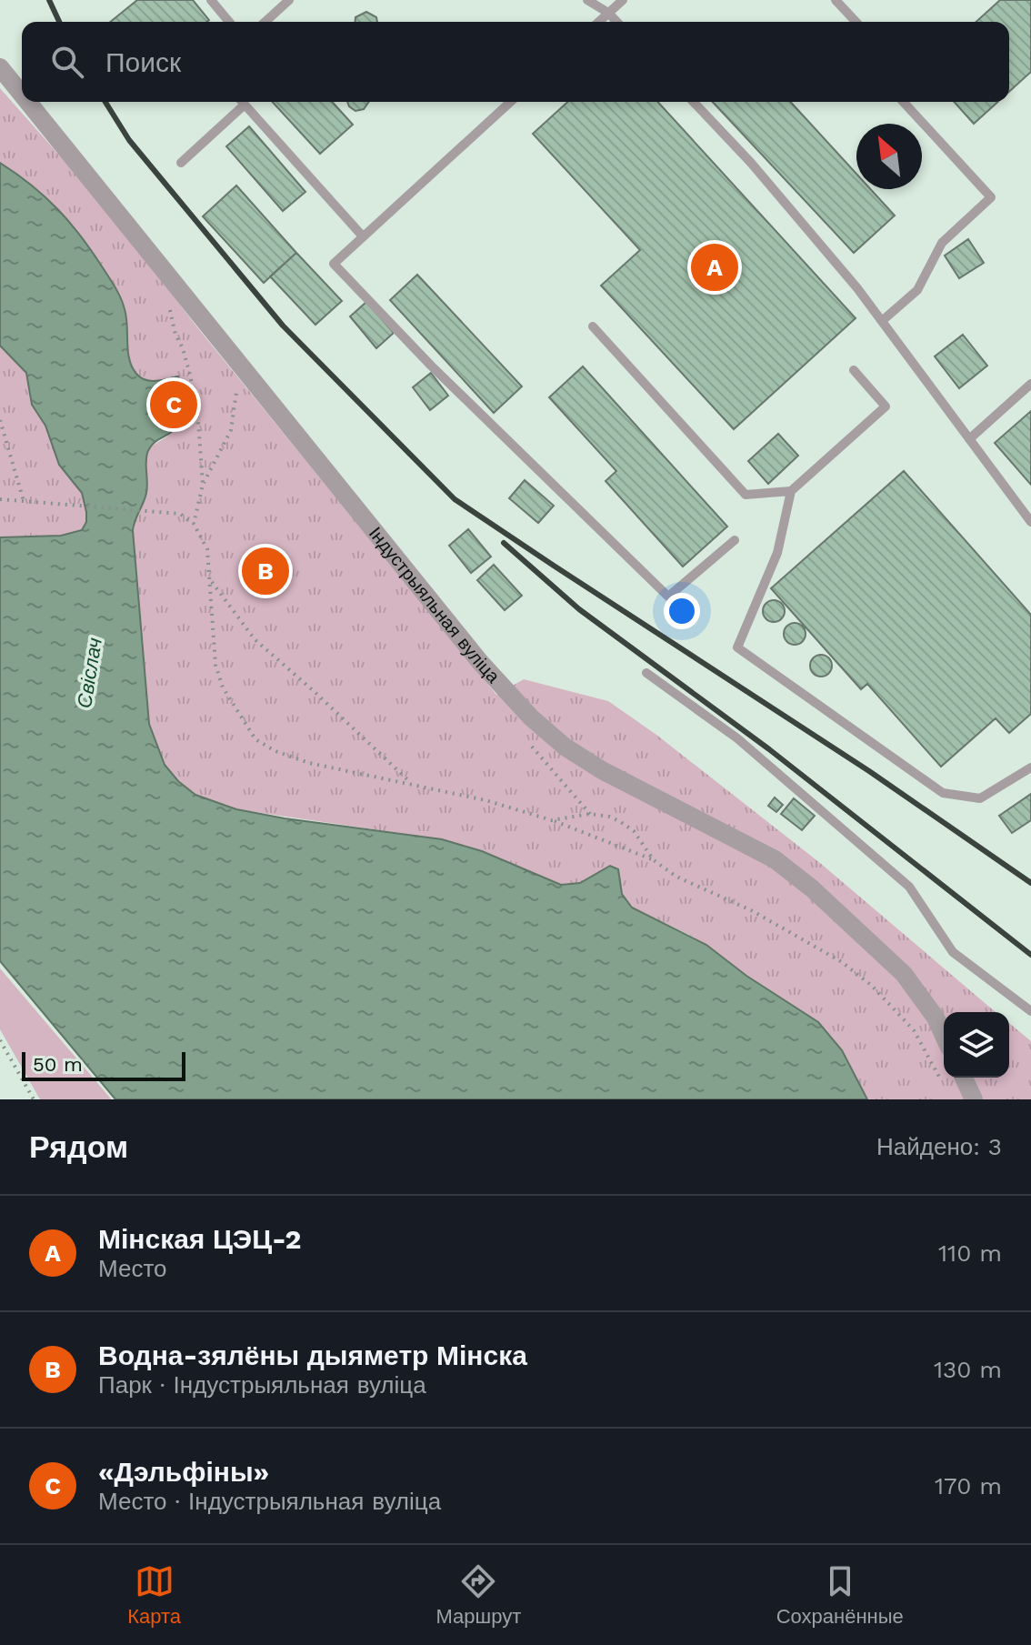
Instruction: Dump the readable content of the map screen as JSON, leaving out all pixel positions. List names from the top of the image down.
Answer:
{
  "streets": {
    "street": ["Індустрыяльная вуліца"]
  },
  "water": ["Свіслач"],
  "scale_bar": "50 m",
  "north": "top left",
  "page": {
    "search": "Поиск",
    "pins": ["A", "C", "B"],
    "scale": "50 m",
    "heading": ["Рядом", "Найдено: 3"],
    "list": [
      {
        "mark": "A",
        "name": "Мінская ЦЭЦ-2",
        "note": "Место",
        "value": "110 m"
      },
      {
        "mark": "B",
        "name": "Водна-зялёны дыяметр Мінска",
        "note": "Парк · Індустрыяльная вуліца",
        "value": "130 m"
      },
      {
        "mark": "C",
        "name": "«Дэльфіны»",
        "note": "Место · Індустрыяльная вуліца",
        "value": "170 m"
      }
    ],
    "nav": ["Карта", "Маршрут", "Сохранённые"]
  }
}
